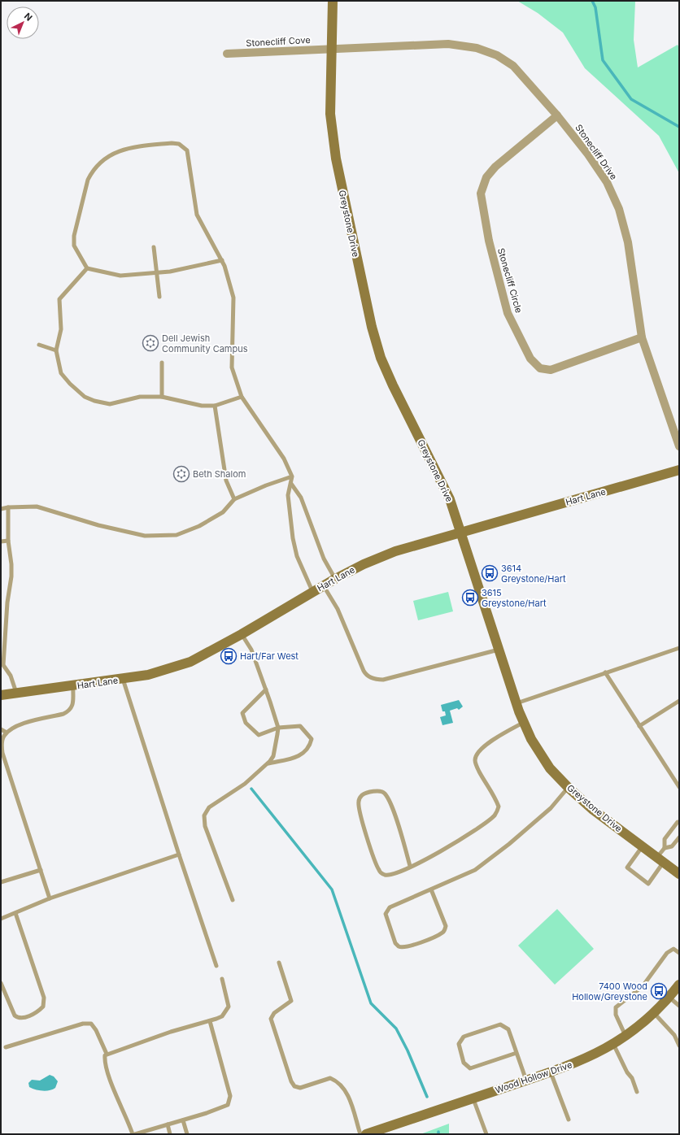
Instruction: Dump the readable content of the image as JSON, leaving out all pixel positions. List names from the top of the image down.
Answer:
{
  "streets": {
    "street": [
      "Stonecliff Cove",
      "Stonecliff Drive",
      "Greystone Drive",
      "Stonecliff Circle",
      "Hart Lane",
      "Wood Hollow Drive"
    ]
  },
  "crossings": [
    ["Stonecliff Cove", "Stonecliff Drive"],
    ["Stonecliff Cove", "Greystone Drive"],
    ["Stonecliff Drive", "Greystone Drive"],
    ["Stonecliff Drive", "Stonecliff Circle"],
    ["Greystone Drive", "Hart Lane"]
  ],
  "places": {
    "synagogue": ["Dell Jewish Community Campus", "Beth Shalom"],
    "bus stop": [
      "3614 Greystone/Hart",
      "3615 Greystone/Hart",
      "Hart/Far West",
      "7400 Wood Hollow/Greystone"
    ]
  },
  "north": "top right"
}
